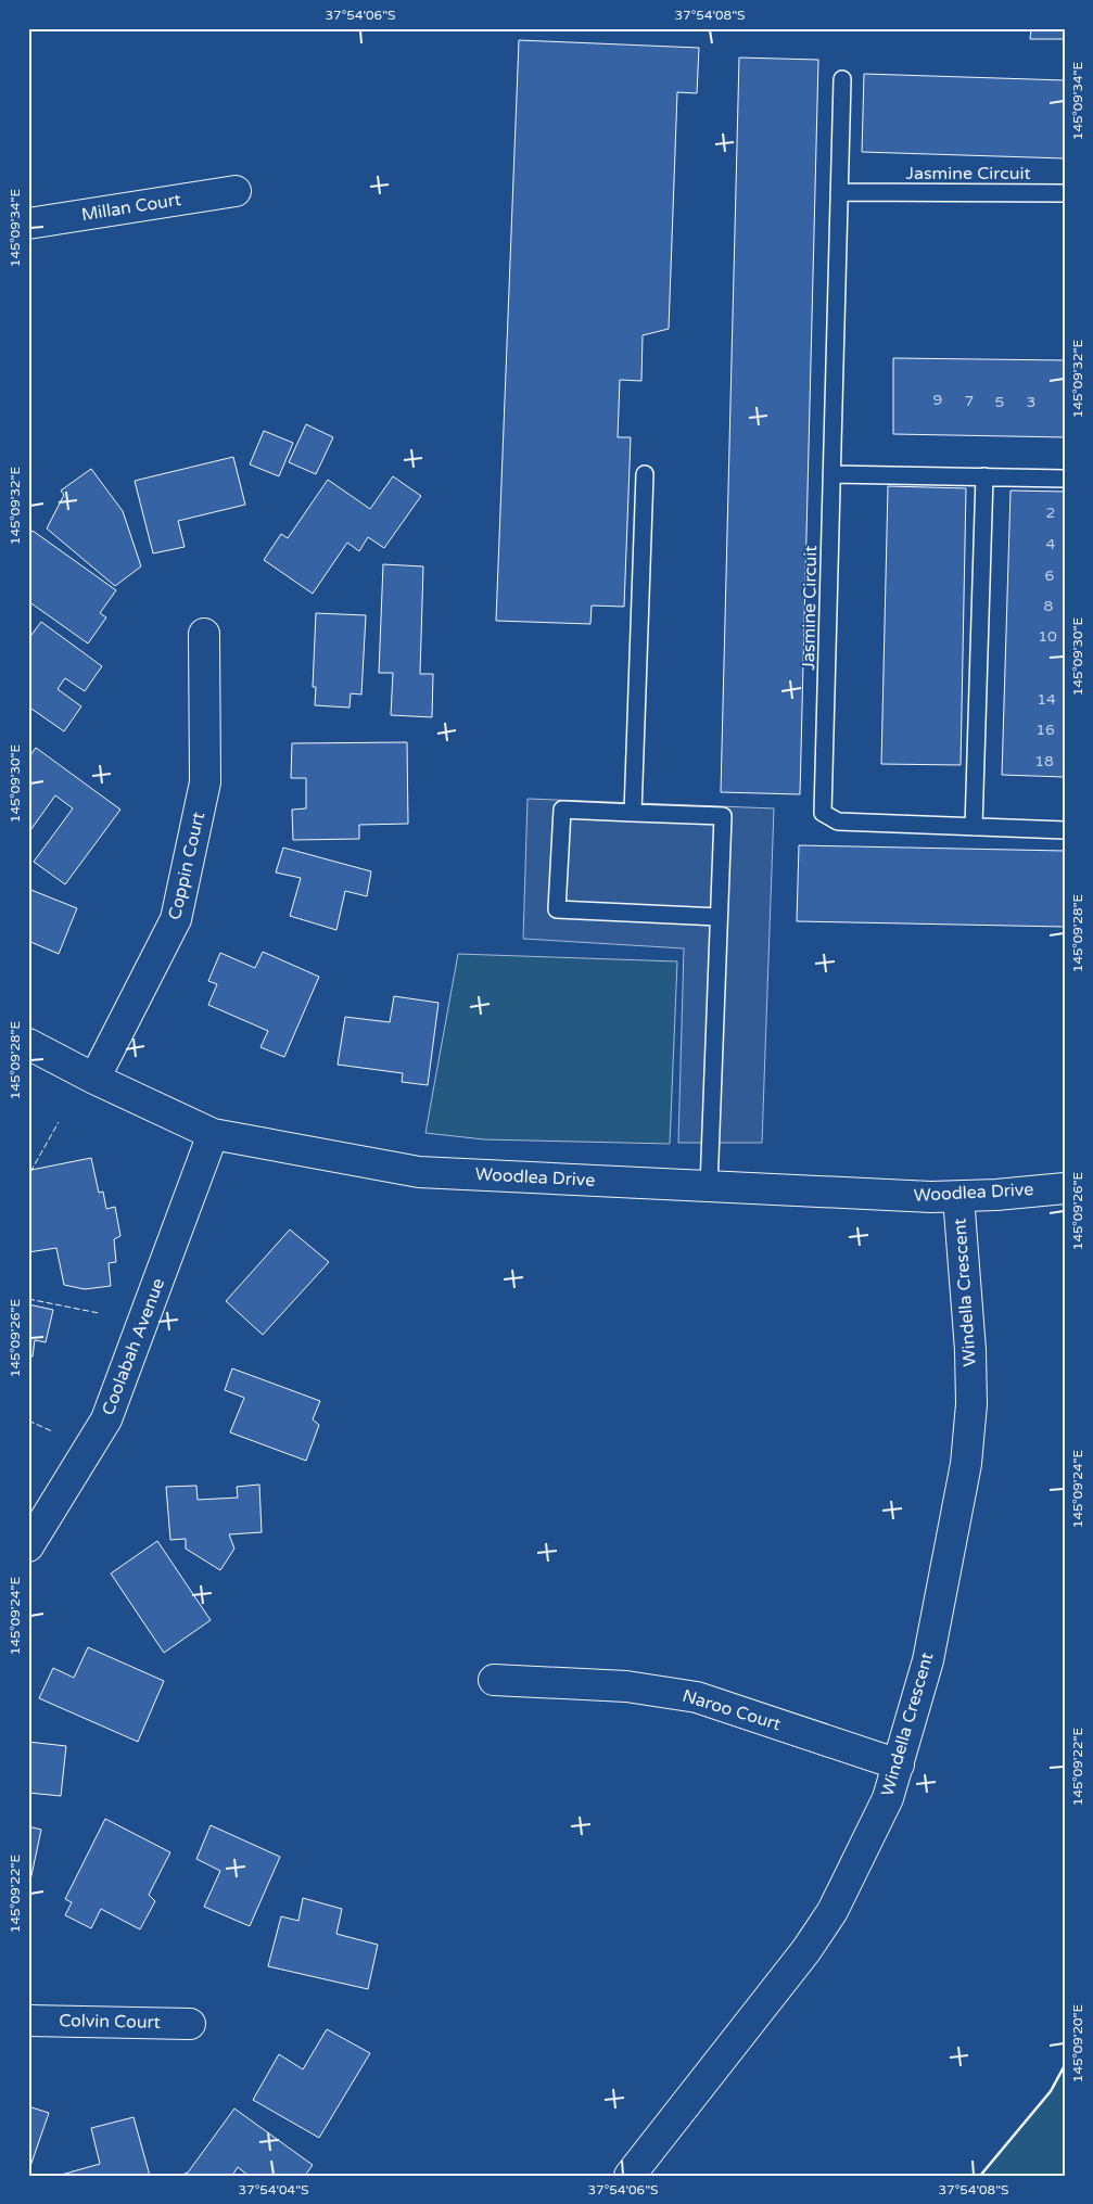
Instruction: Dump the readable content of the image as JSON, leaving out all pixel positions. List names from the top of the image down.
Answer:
{
  "streets": {
    "street": [
      "Millan Court",
      "Coppin Court",
      "Woodlea Drive",
      "Windella Crescent",
      "Coolabah Avenue",
      "Naroo Court",
      "Colvin Court"
    ],
    "lane": ["Jasmine Circuit"]
  },
  "crossings": [
    ["Coppin Court", "Woodlea Drive"],
    ["Woodlea Drive", "Windella Crescent"],
    ["Woodlea Drive", "Coolabah Avenue"],
    ["Windella Crescent", "Naroo Court"]
  ],
  "house_numbers": [
    "9",
    "7",
    "5",
    "3",
    "2",
    "4",
    "6",
    "8",
    "10",
    "14",
    "16",
    "18"
  ],
  "coordinates": [
    "37°54'06\"S",
    "37°54'08\"S",
    "145°09'34\"E",
    "145°09'32\"E",
    "145°09'30\"E",
    "145°09'28\"E",
    "145°09'26\"E",
    "145°09'24\"E",
    "145°09'22\"E",
    "145°09'20\"E",
    "37°54'04\"S"
  ]
}
